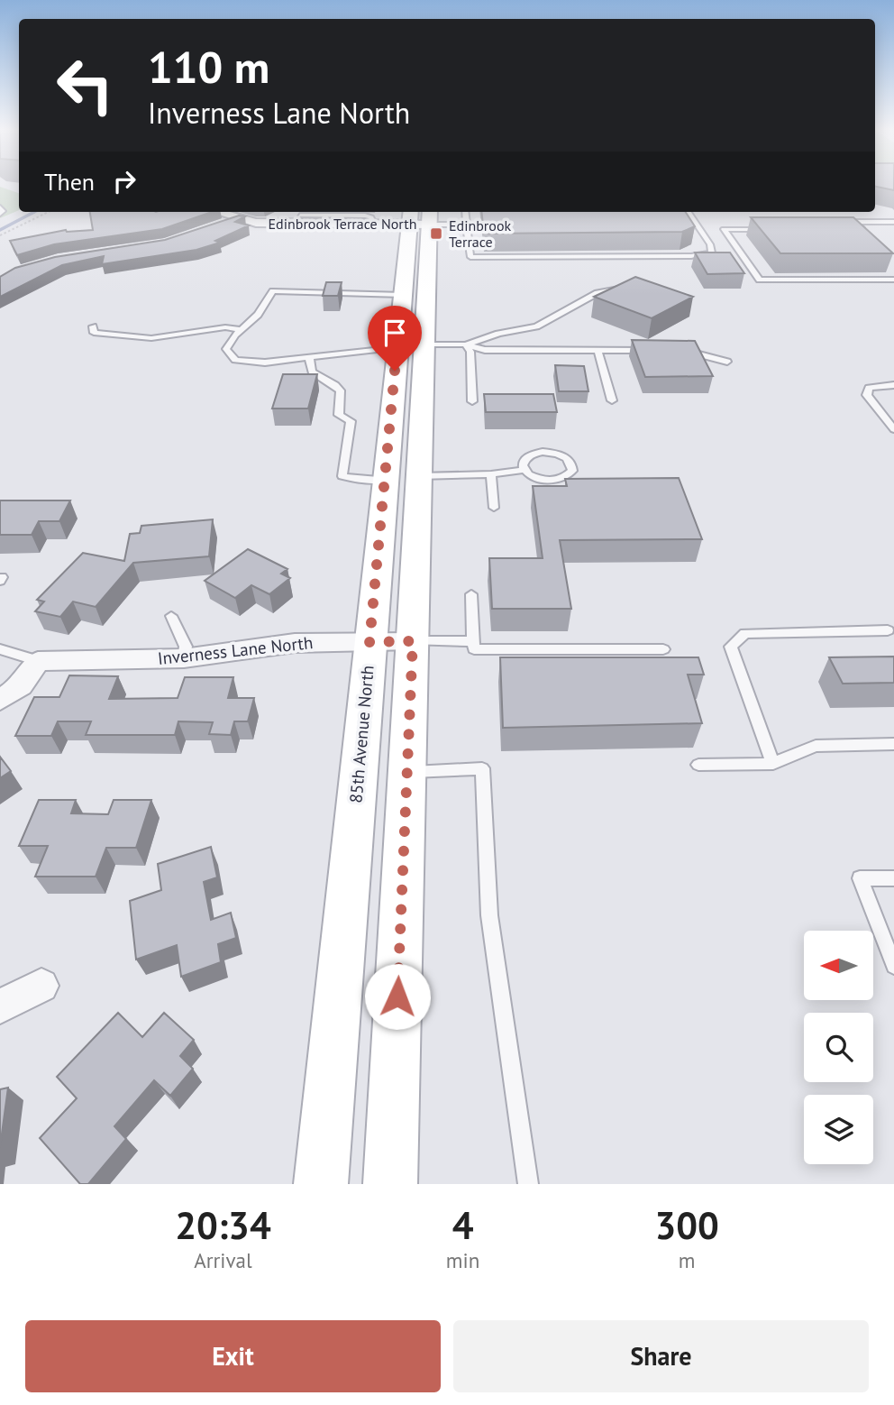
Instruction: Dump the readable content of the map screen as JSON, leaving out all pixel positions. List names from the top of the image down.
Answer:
{
  "streets": {
    "main road": ["85th Avenue North"],
    "street": ["Edinbrook Terrace North", "Inverness Lane North"]
  },
  "crossings": [
    ["Edinbrook Terrace North", "85th Avenue North"],
    ["Inverness Lane North", "85th Avenue North"]
  ],
  "places": {
    "transit": ["Edinbrook Terrace"]
  },
  "north": "left",
  "page": {
    "turn": ["110 m", "Inverness Lane North"],
    "then": "Then",
    "eta": [
      "20:34",
      "Arrival",
      "4",
      "min",
      "300",
      "m"
    ],
    "buttons": ["Exit", "Share"]
  }
}
